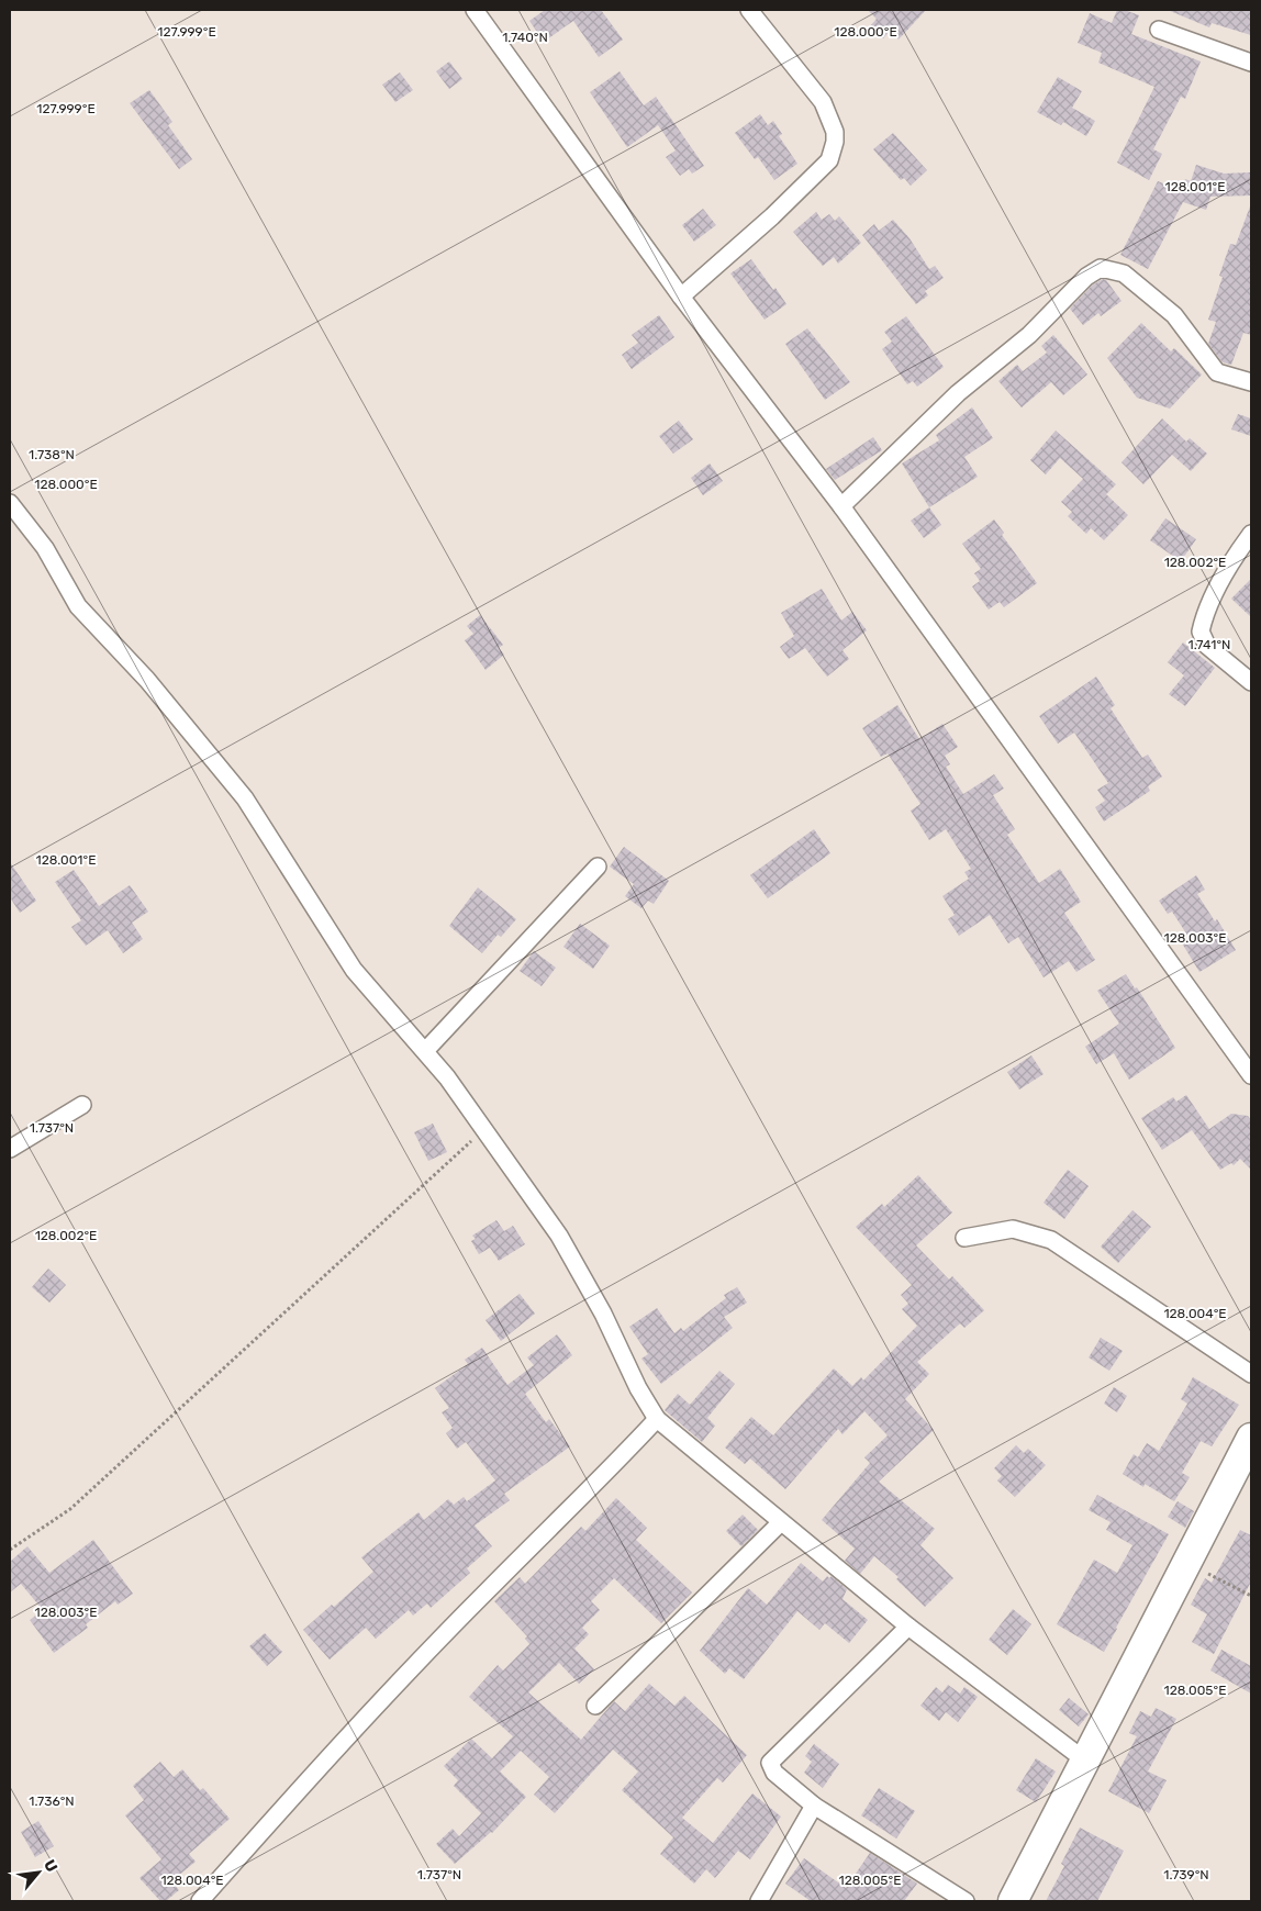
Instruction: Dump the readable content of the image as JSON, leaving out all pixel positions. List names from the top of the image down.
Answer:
{
  "north": "top right",
  "coordinates": [
    "127.999°E",
    "128.000°E",
    "1.740°N",
    "128.001°E",
    "1.738°N",
    "128.002°E",
    "1.741°N",
    "128.003°E",
    "1.737°N",
    "128.004°E",
    "128.005°E",
    "1.736°N",
    "1.739°N"
  ]
}
